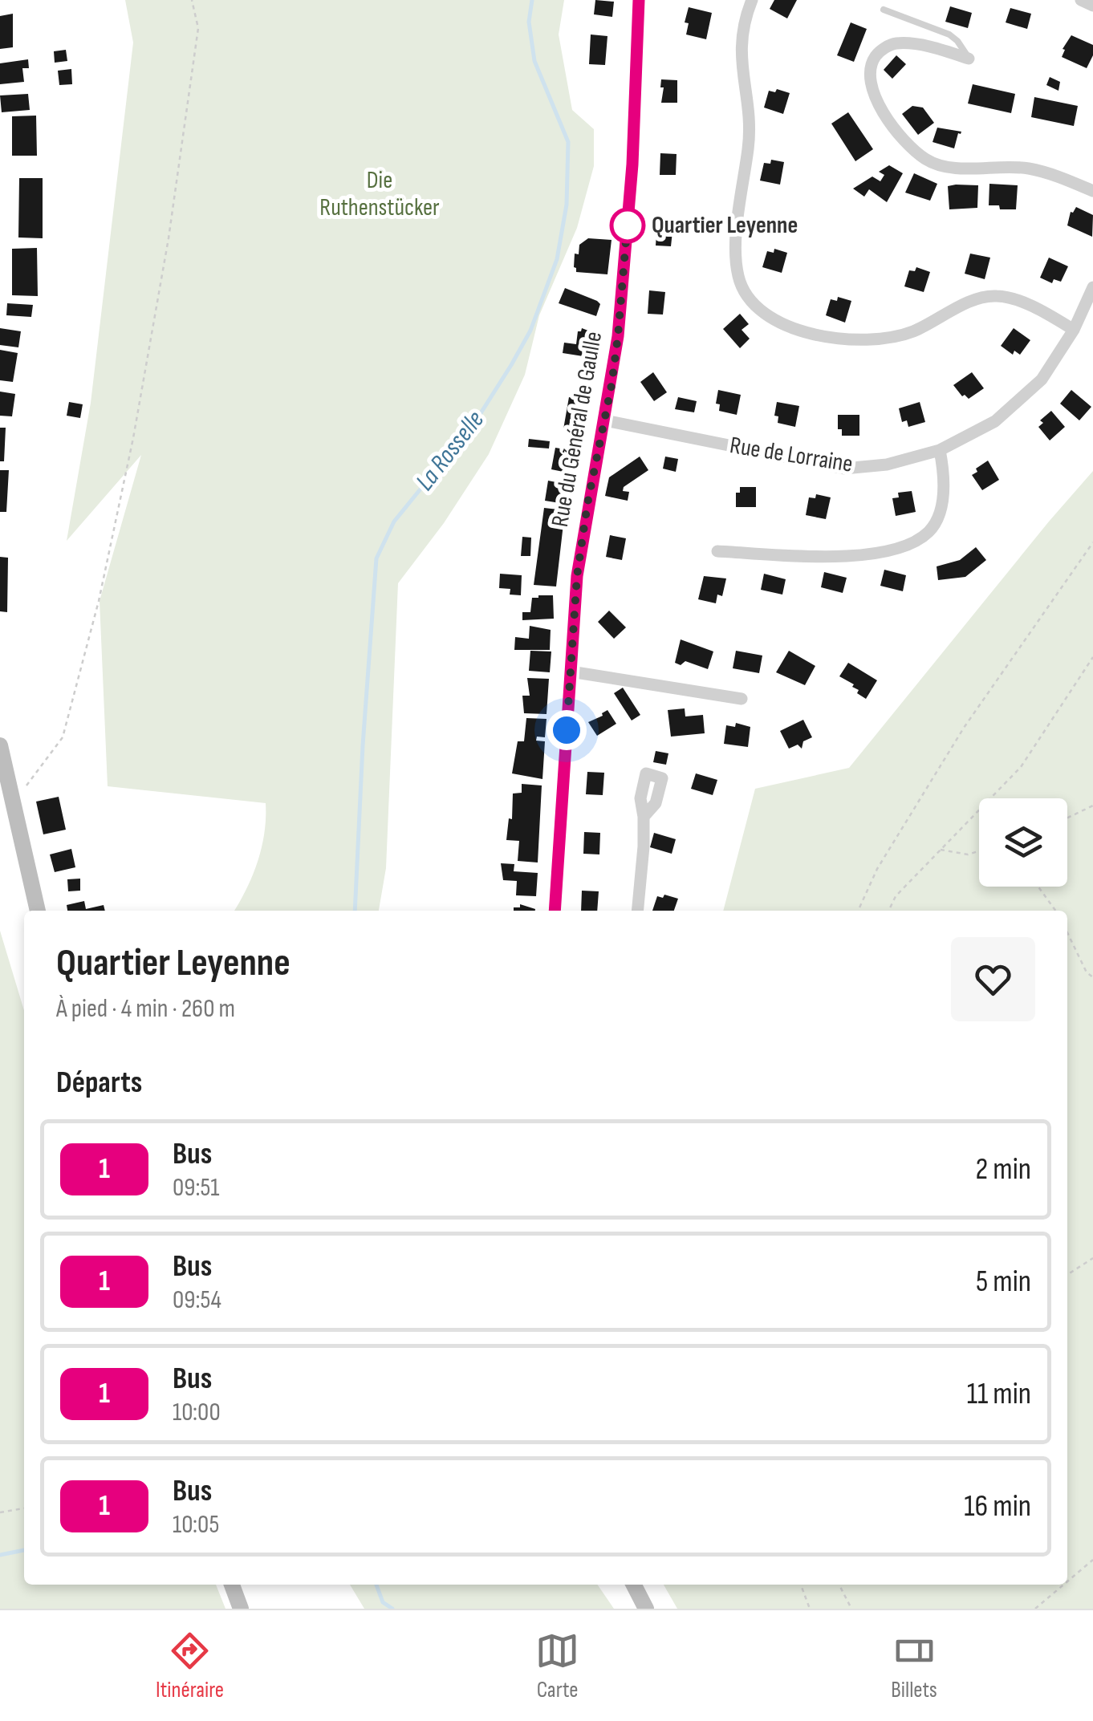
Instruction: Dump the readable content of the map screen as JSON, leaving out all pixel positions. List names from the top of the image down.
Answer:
{
  "streets": {
    "main road": ["Rue du Général de Gaulle"],
    "street": ["Rue de Lorraine"]
  },
  "crossings": [
    ["Rue du Général de Gaulle", "Rue de Lorraine"]
  ],
  "water": ["La Rosselle"],
  "parks": ["Die Ruthenstücker"],
  "places": ["Quartier Leyenne"],
  "lines": ["bus line 1"],
  "page": {
    "heading": [
      ["Quartier Leyenne", "À pied · 4 min · 260 m"],
      "Départs"
    ],
    "list": [
      {
        "mark": "1",
        "name": "Bus",
        "note": "09:51",
        "value": "2 min"
      },
      {
        "mark": "1",
        "name": "Bus",
        "note": "09:54",
        "value": "5 min"
      },
      {
        "mark": "1",
        "name": "Bus",
        "note": "10:00",
        "value": "11 min"
      },
      {
        "mark": "1",
        "name": "Bus",
        "note": "10:05",
        "value": "16 min"
      }
    ],
    "tabs": ["Itinéraire", "Carte", "Billets"]
  }
}
